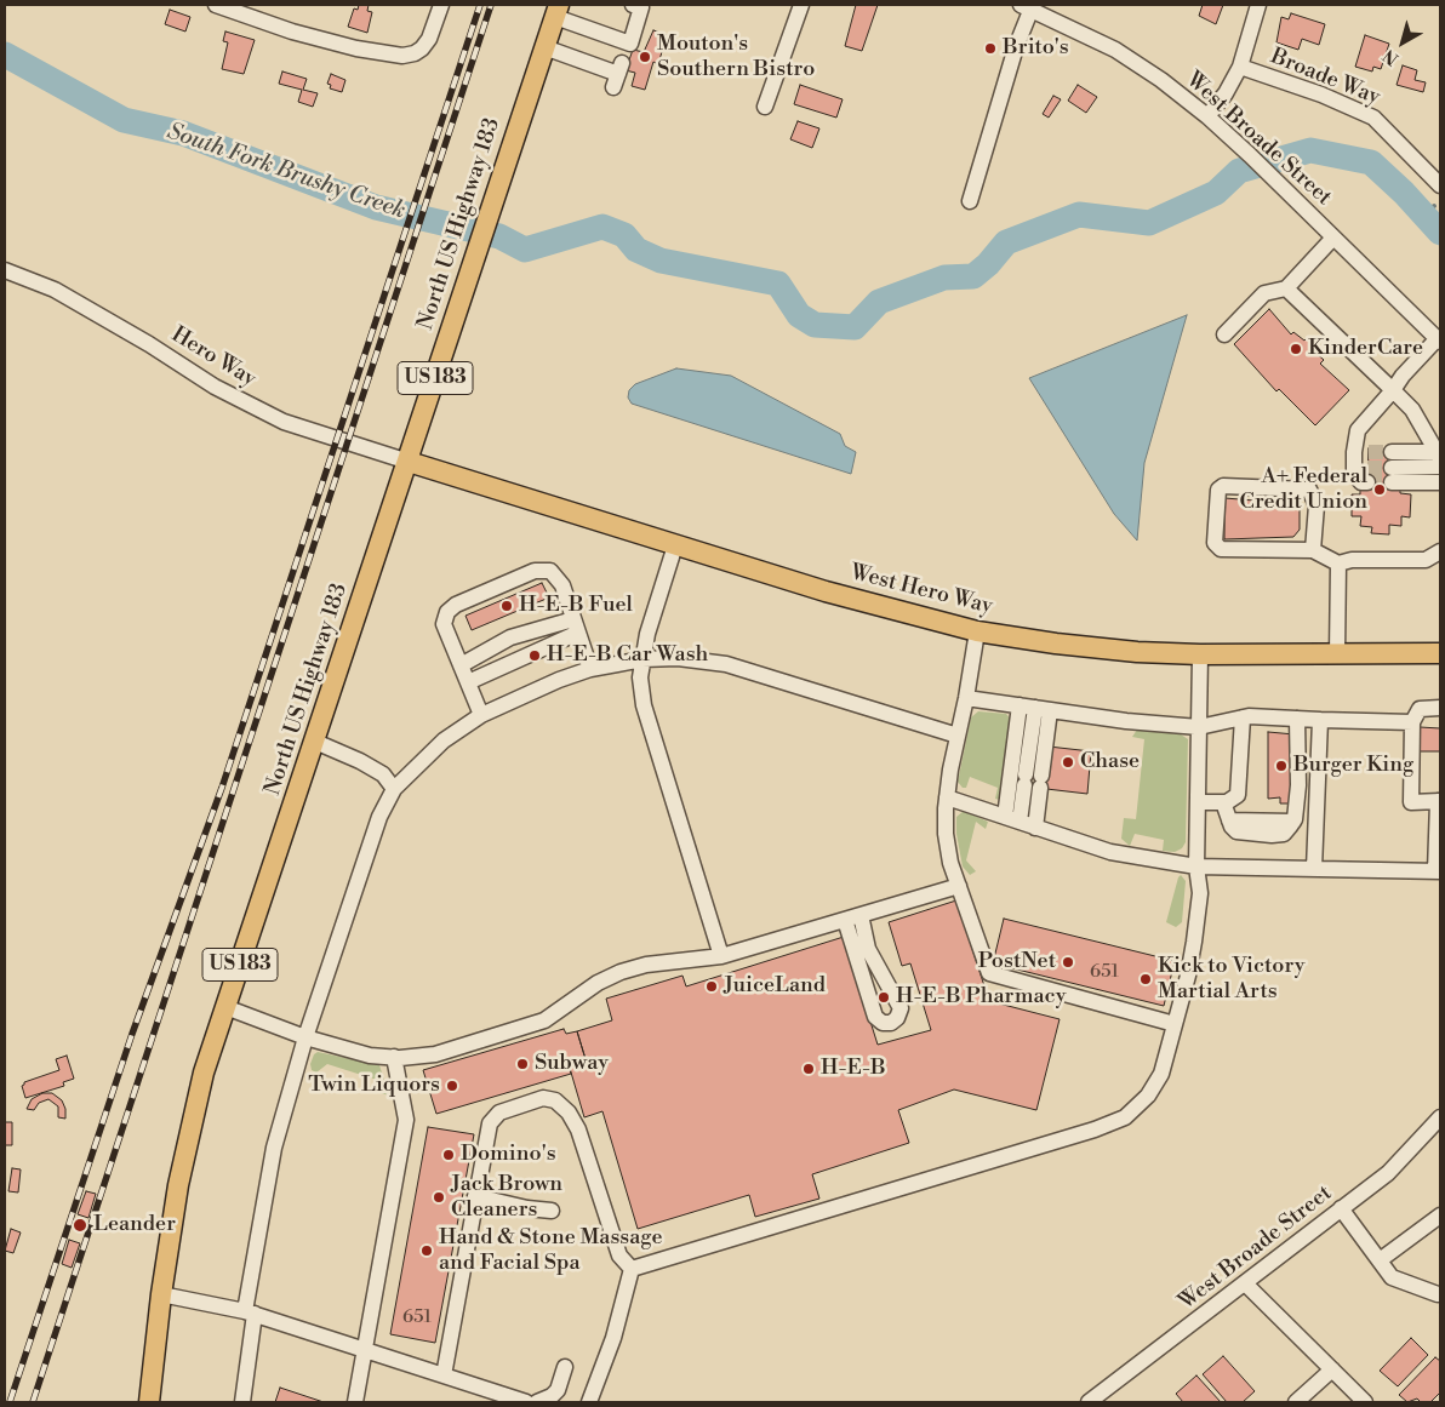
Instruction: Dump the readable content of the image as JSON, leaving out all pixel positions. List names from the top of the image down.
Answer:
{
  "streets": {
    "main road": ["North US Highway 183", "US 183", "West Hero Way"],
    "street": ["Broade Way", "West Broade Street", "Hero Way"]
  },
  "crossings": [
    ["North US Highway 183", "Hero Way"],
    ["North US Highway 183", "West Hero Way"],
    ["Hero Way", "West Hero Way"]
  ],
  "water": ["South Fork Brushy Creek"],
  "places": [
    "Brito's",
    "Mouton's Southern Bistro",
    "KinderCare",
    "A+ Federal Credit Union",
    "H-E-B Fuel",
    "H-E-B Car Wash",
    "Chase",
    "Burger King",
    "PostNet",
    "Kick to Victory Martial Arts",
    "JuiceLand",
    "H-E-B Pharmacy",
    "Subway",
    "H-E-B",
    "Twin Liquors",
    "Domino's",
    "Jack Brown Cleaners",
    "Leander",
    "Hand & Stone Massage and Facial Spa"
  ],
  "house_numbers": ["651", "651"],
  "north": "bottom left"
}
